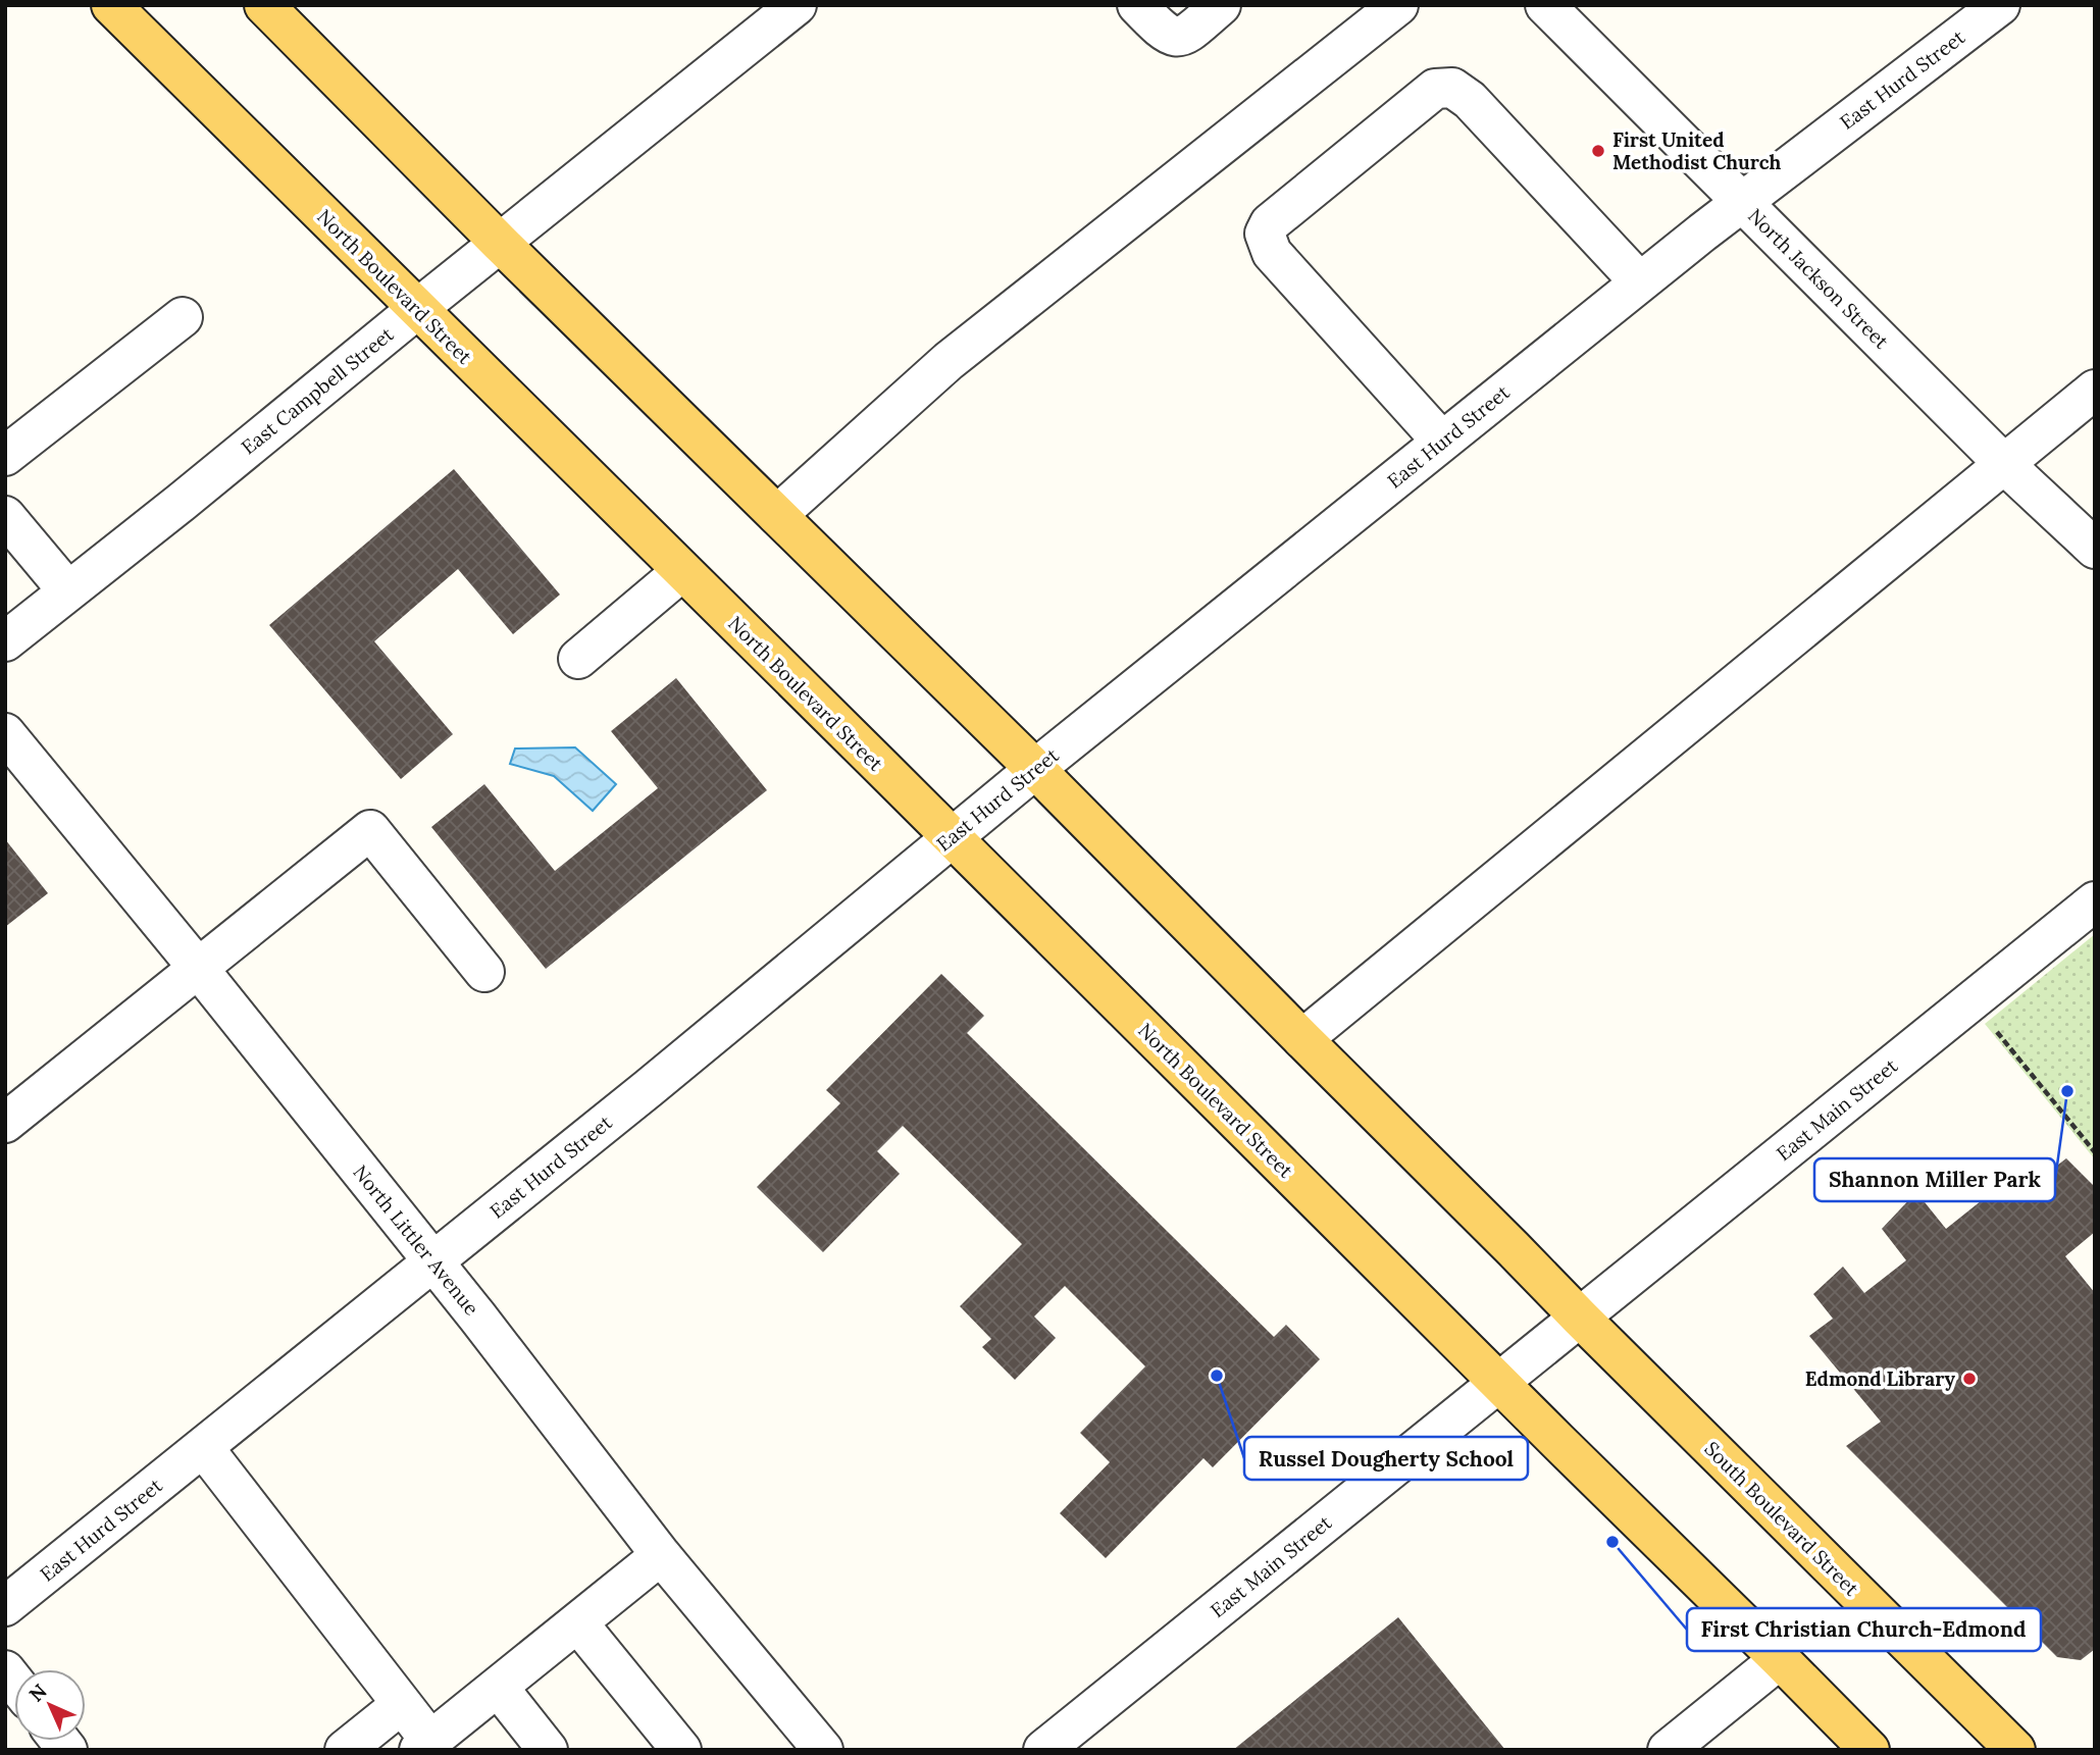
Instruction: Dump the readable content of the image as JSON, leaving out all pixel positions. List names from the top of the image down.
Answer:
{
  "streets": {
    "main road": ["North Boulevard Street", "South Boulevard Street"],
    "street": [
      "East Hurd Street",
      "North Jackson Street",
      "East Campbell Street",
      "East Main Street",
      "North Littler Avenue"
    ]
  },
  "crossings": [
    ["East Hurd Street", "North Jackson Street"],
    ["East Hurd Street", "North Boulevard Street"],
    ["East Hurd Street", "North Littler Avenue"],
    ["North Boulevard Street", "East Campbell Street"],
    ["North Boulevard Street", "East Main Street"],
    ["East Main Street", "South Boulevard Street"]
  ],
  "places": [
    "First United Methodist Church",
    "Shannon Miller Park",
    "Russel Dougherty School",
    "Edmond Library",
    "First Christian Church-Edmond"
  ],
  "north": "top left"
}
